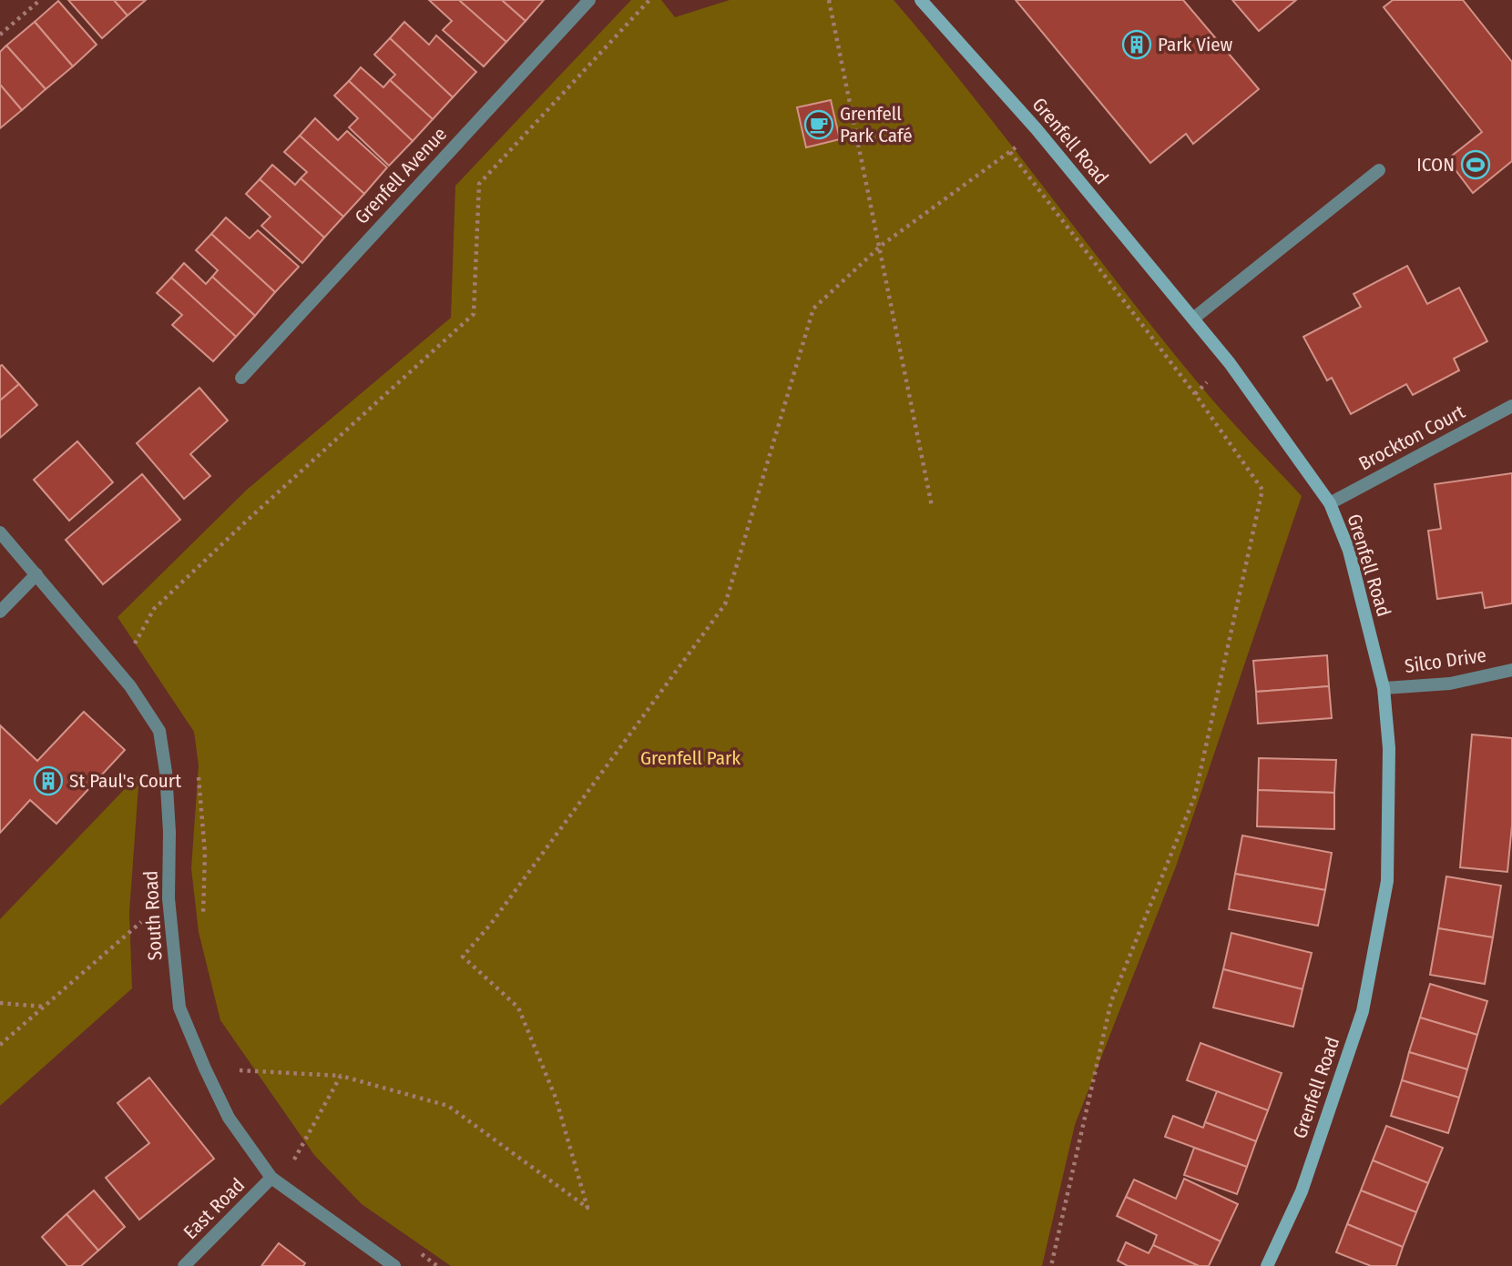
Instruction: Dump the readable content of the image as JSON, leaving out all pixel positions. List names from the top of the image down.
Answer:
{
  "streets": {
    "street": [
      "Grenfell Road",
      "Grenfell Avenue",
      "Brockton Court",
      "Silco Drive",
      "South Road",
      "East Road"
    ]
  },
  "crossings": [
    ["Grenfell Road", "Brockton Court"],
    ["Grenfell Road", "Silco Drive"],
    ["South Road", "East Road"]
  ],
  "parks": ["Grenfell Park"],
  "places": {
    "building": ["Park View", "St Paul's Court"],
    "cafe": ["Grenfell Park Café"],
    "sports": ["ICON"]
  }
}
